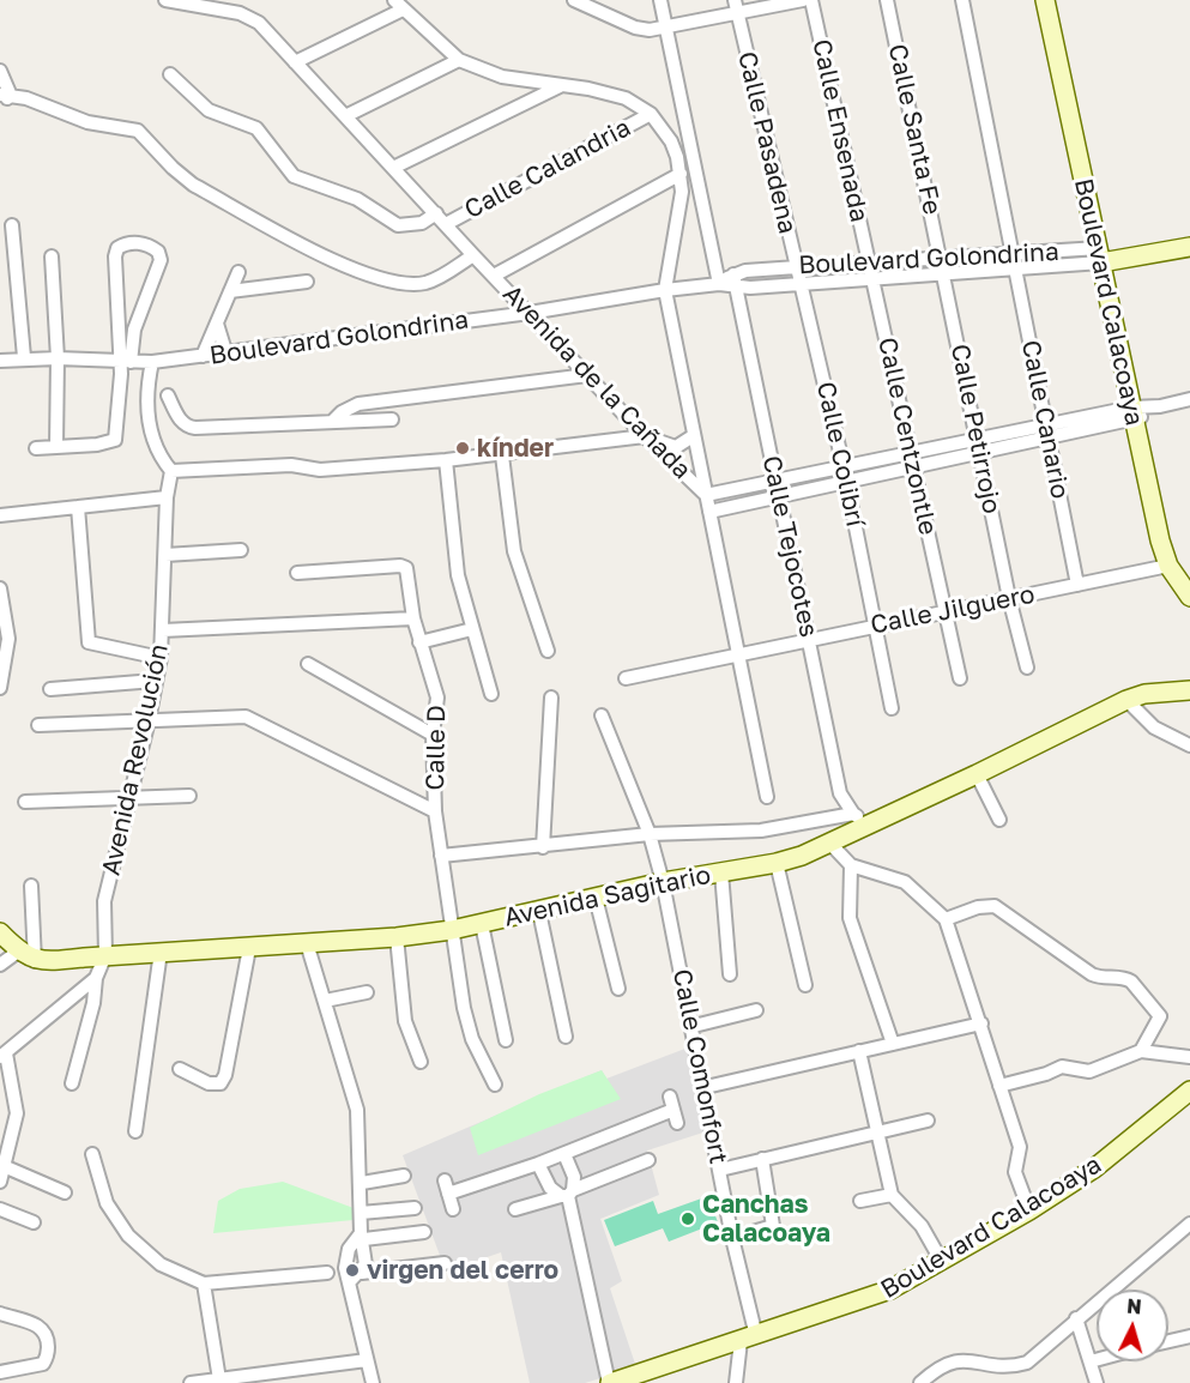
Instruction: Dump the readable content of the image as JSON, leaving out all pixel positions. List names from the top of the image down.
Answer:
{
  "streets": {
    "street": [
      "Calle Santa Fe",
      "Calle Ensenada",
      "Calle Pasadena",
      "Calle Calandria",
      "Boulevard Golondrina",
      "Boulevard Calacoaya",
      "Avenida de la Cañada",
      "Calle Canario",
      "Calle Petirrojo",
      "Calle Centzontle",
      "Calle Colibrí",
      "Calle Tejocotes",
      "Calle Jilguero",
      "Calle D",
      "Avenida Revolución",
      "Avenida Sagitario",
      "Calle Comonfort"
    ]
  },
  "crossings": [
    ["Calle Santa Fe", "Boulevard Golondrina"],
    ["Calle Santa Fe", "Calle Petirrojo"],
    ["Calle Ensenada", "Boulevard Golondrina"],
    ["Calle Ensenada", "Calle Centzontle"],
    ["Calle Pasadena", "Boulevard Golondrina"],
    ["Calle Pasadena", "Calle Colibrí"],
    ["Calle Calandria", "Avenida de la Cañada"],
    ["Boulevard Golondrina", "Boulevard Calacoaya"],
    ["Boulevard Golondrina", "Avenida de la Cañada"],
    ["Boulevard Golondrina", "Calle Canario"],
    ["Boulevard Golondrina", "Calle Petirrojo"],
    ["Boulevard Golondrina", "Calle Centzontle"],
    ["Boulevard Golondrina", "Calle Colibrí"],
    ["Boulevard Golondrina", "Calle Tejocotes"],
    ["Boulevard Calacoaya", "Avenida de la Cañada"],
    ["Boulevard Calacoaya", "Calle Jilguero"],
    ["Boulevard Calacoaya", "Calle Comonfort"],
    ["Avenida de la Cañada", "Calle Canario"],
    ["Avenida de la Cañada", "Calle Petirrojo"],
    ["Avenida de la Cañada", "Calle Centzontle"],
    ["Avenida de la Cañada", "Calle Colibrí"],
    ["Avenida de la Cañada", "Calle Tejocotes"],
    ["Calle Canario", "Calle Jilguero"],
    ["Calle Petirrojo", "Calle Jilguero"],
    ["Calle Centzontle", "Calle Jilguero"],
    ["Calle Colibrí", "Calle Jilguero"],
    ["Calle Tejocotes", "Calle Jilguero"],
    ["Calle D", "Avenida Sagitario"],
    ["Avenida Revolución", "Avenida Sagitario"],
    ["Avenida Sagitario", "Calle Comonfort"]
  ],
  "places": ["kínder", "Canchas Calacoaya", "virgen del cerro"],
  "north": "top"
}
